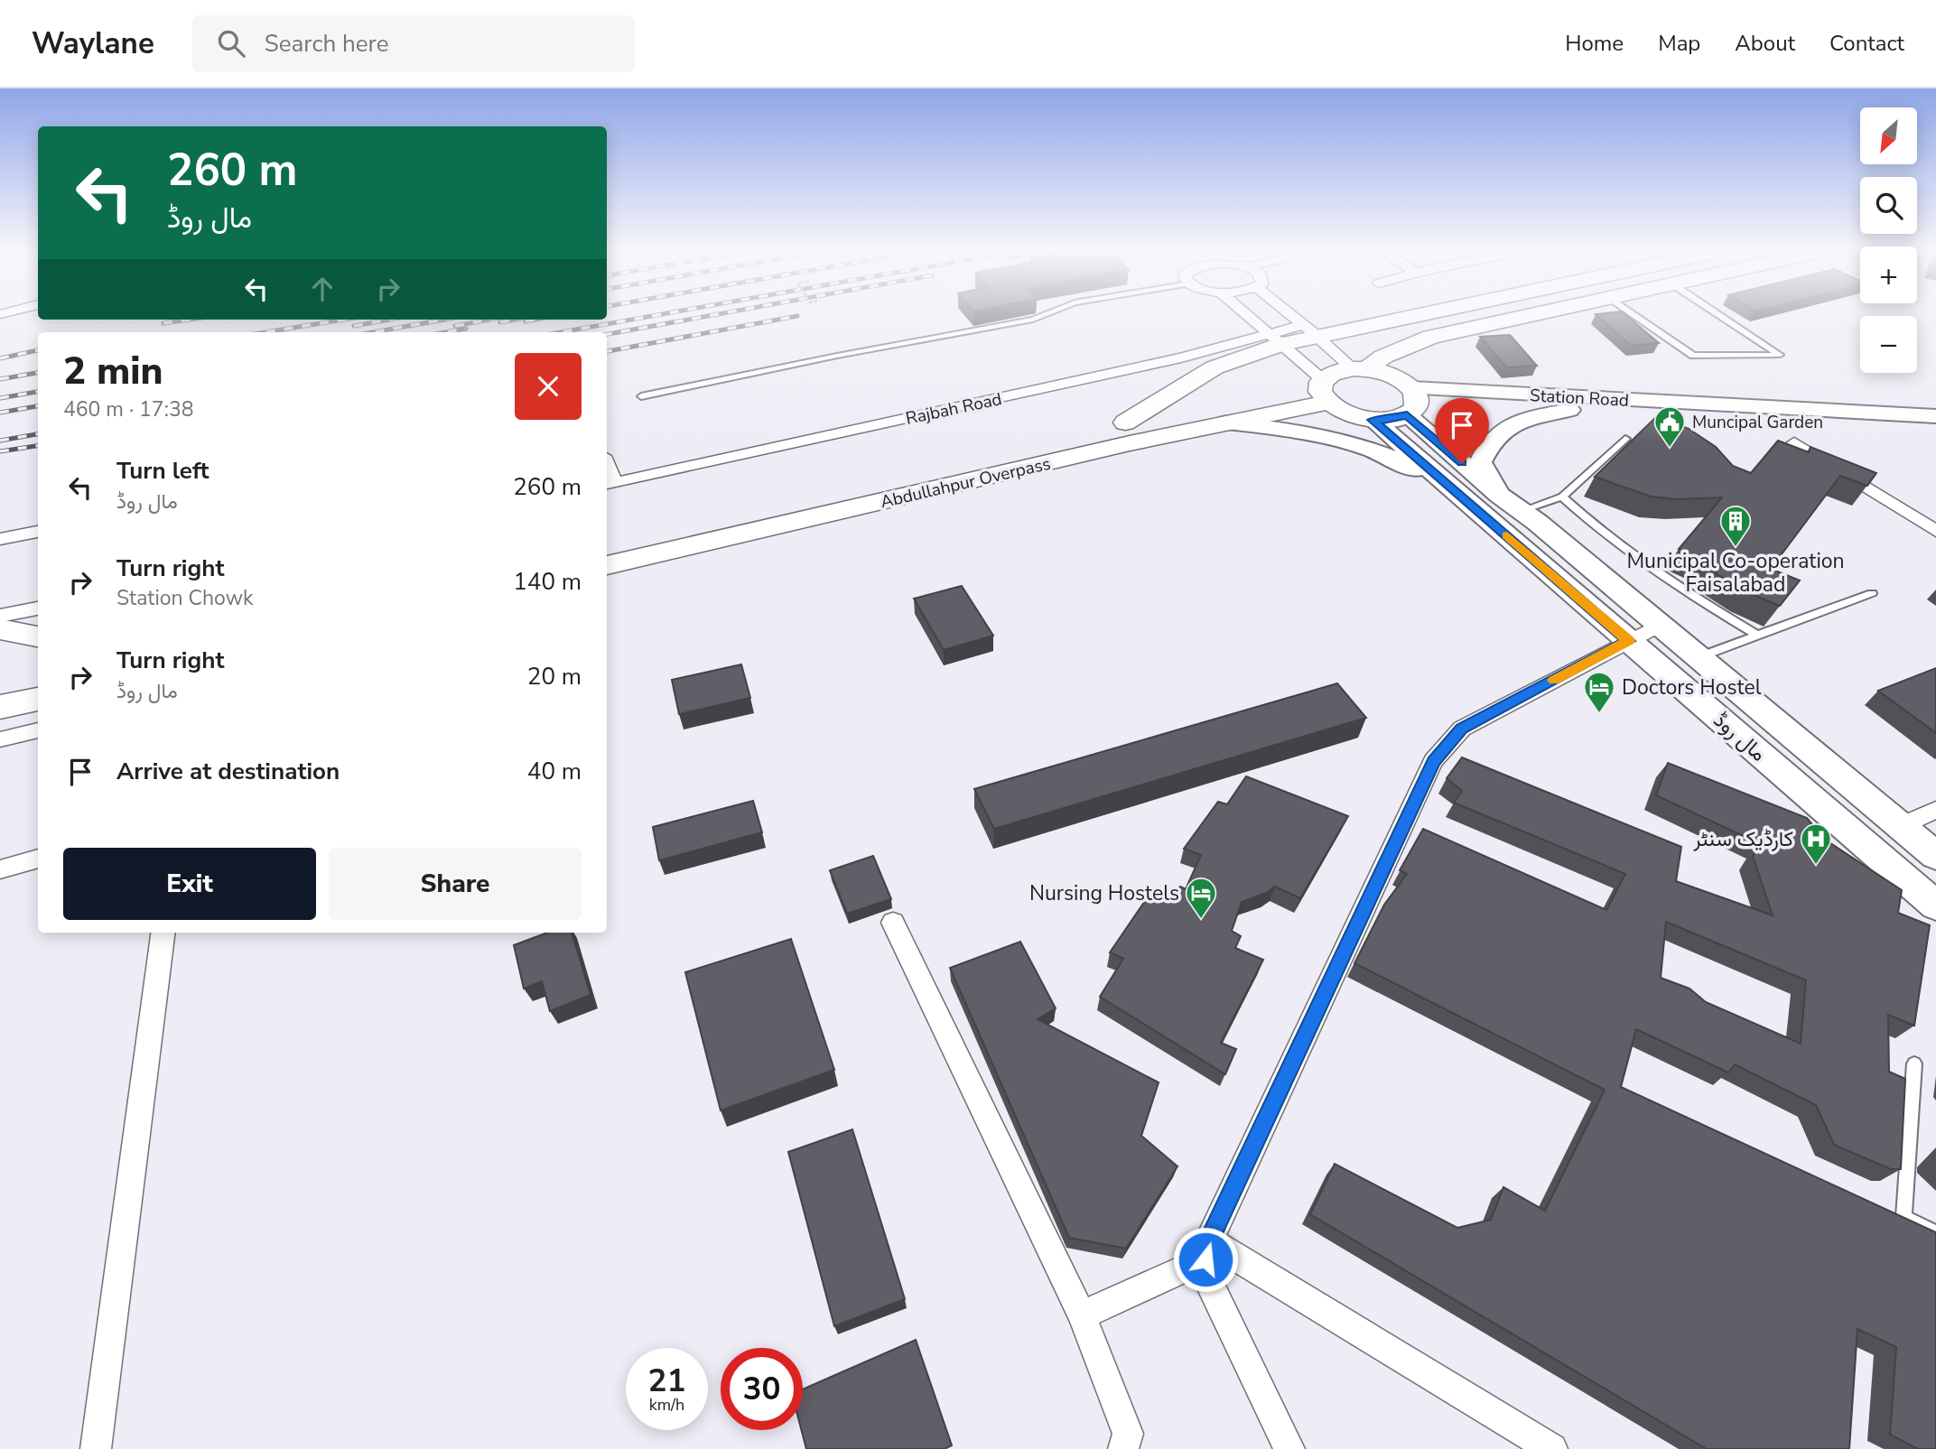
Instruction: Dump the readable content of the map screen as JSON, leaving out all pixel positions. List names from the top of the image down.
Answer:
{
  "streets": {
    "main road": [
      "Station Road",
      "Rajbah Road",
      "Abdullahpur Overpass",
      "مال روڈ"
    ]
  },
  "crossings": [
    ["Station Road", "مال روڈ"],
    ["Rajbah Road", "Abdullahpur Overpass"]
  ],
  "places": {
    "public building": ["Muncipal Garden"],
    "building": ["Municipal Co-operation Faisalabad"],
    "hotel": ["Doctors Hostel", "Nursing Hostels"],
    "hospital": ["کارڈیک سنٹر"]
  },
  "north": "bottom left",
  "page": {
    "header": "Waylane",
    "search": "Search here",
    "nav": [
      "Home",
      "Map",
      "About",
      "Contact"
    ],
    "map_buttons": ["+", "−"],
    "turn": ["260 m", "مال روڈ"],
    "heading": ["2 min", "460 m · 17:38"],
    "list": [
      {
        "name": "Turn left",
        "note": "مال روڈ",
        "value": "260 m"
      },
      {
        "name": "Turn right",
        "note": "Station Chowk",
        "value": "140 m"
      },
      {
        "name": "Turn right",
        "note": "مال روڈ",
        "value": "20 m"
      },
      {
        "name": "Arrive at destination",
        "value": "40 m"
      }
    ],
    "buttons": ["Exit", "Share"],
    "speed": "21 km/h",
    "limit": "30"
  }
}
